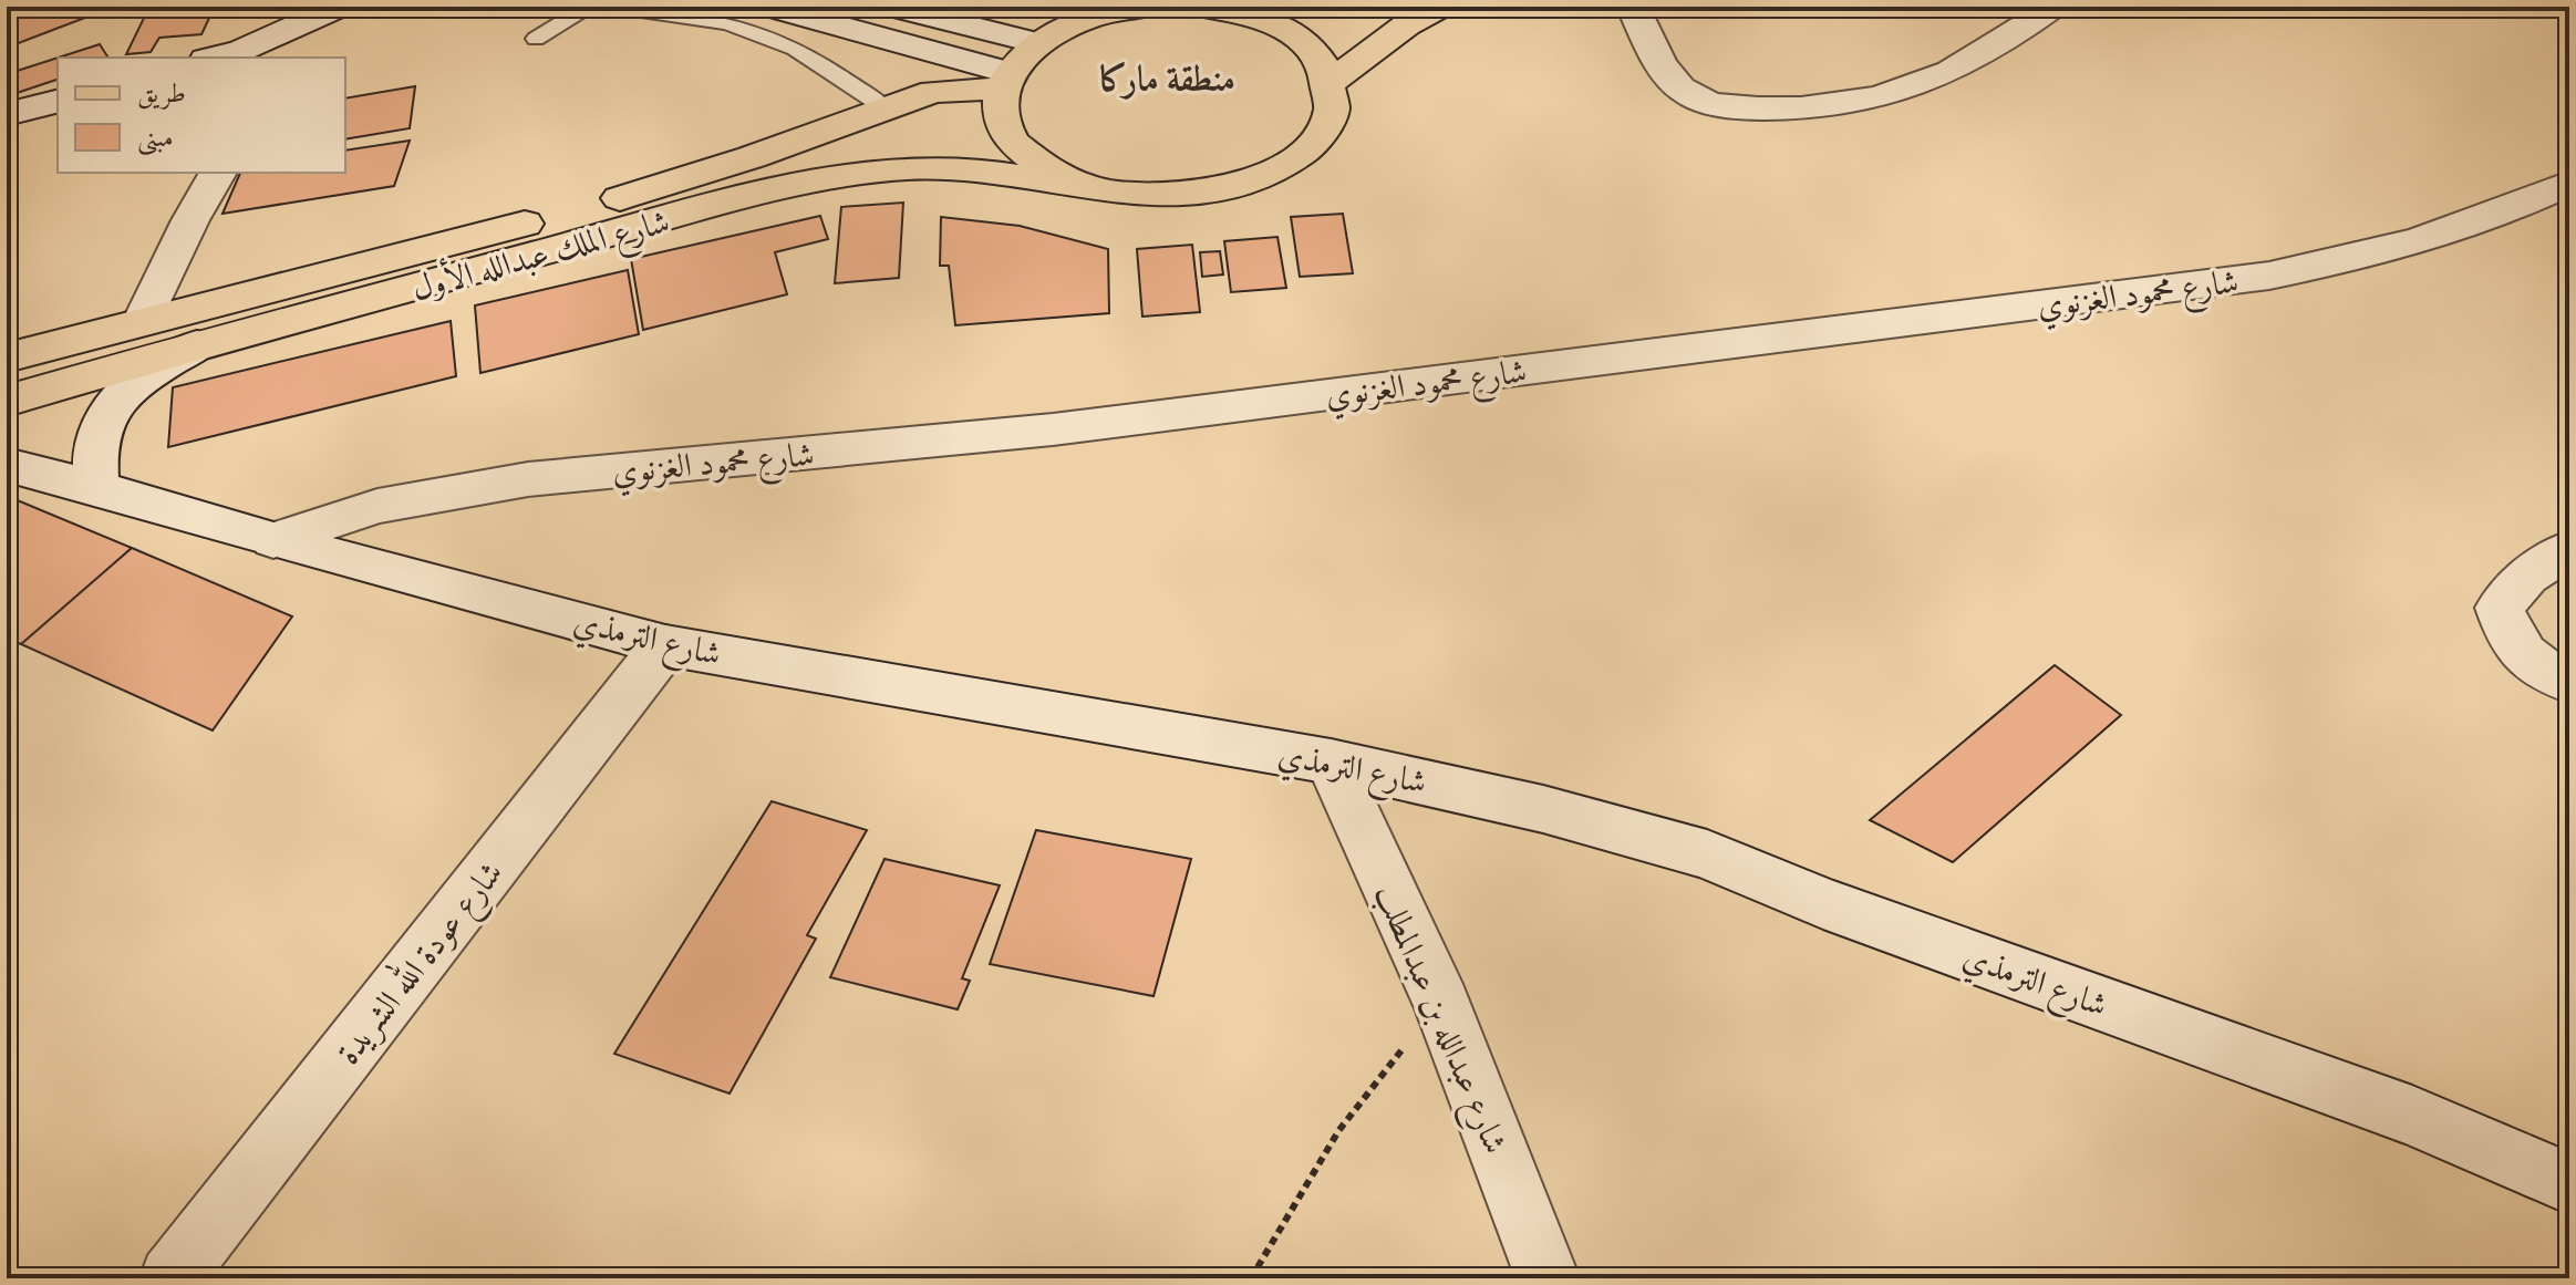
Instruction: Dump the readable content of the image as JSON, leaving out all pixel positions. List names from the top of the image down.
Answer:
{
  "streets": {
    "main road": ["شارع الملك عبدالله الأول"],
    "street": [
      "شارع محمود الغزنوي",
      "شارع الترمذي",
      "شارع عودة الله الشريدة",
      "شارع عبدالله بن عبدالمطلب"
    ]
  },
  "crossings": [
    ["شارع محمود الغزنوي", "شارع الترمذي"],
    ["شارع الترمذي", "شارع عودة الله الشريدة"],
    ["شارع الترمذي", "شارع عبدالله بن عبدالمطلب"]
  ],
  "districts": ["منطقة ماركا"],
  "legend": ["طريق", "مبنى"]
}
